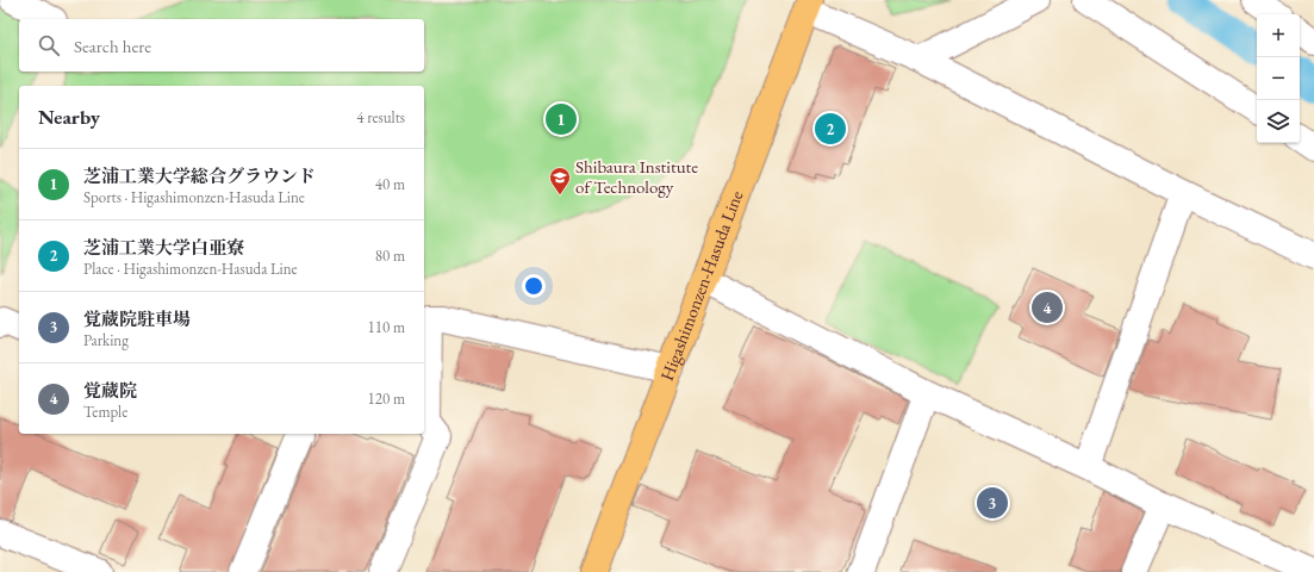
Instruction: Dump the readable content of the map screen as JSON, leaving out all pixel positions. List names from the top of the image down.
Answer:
{
  "streets": {
    "main road": ["Higashimonzen-Hasuda Line"]
  },
  "places": {
    "school or university": ["Shibaura Institute of Technology"]
  },
  "page": {
    "map_buttons": ["+", "−"],
    "search": "Search here",
    "heading": ["Nearby", "4 results"],
    "pins": [
      "1",
      "2",
      "4",
      "3"
    ],
    "list": [
      {
        "mark": "1",
        "name": "芝浦工業大学総合グラウンド",
        "note": "Sports · Higashimonzen-Hasuda Line",
        "value": "40 m"
      },
      {
        "mark": "2",
        "name": "芝浦工業大学白亜寮",
        "note": "Place · Higashimonzen-Hasuda Line",
        "value": "80 m"
      },
      {
        "mark": "3",
        "name": "覚蔵院駐車場",
        "note": "Parking",
        "value": "110 m"
      },
      {
        "mark": "4",
        "name": "覚蔵院",
        "note": "Temple",
        "value": "120 m"
      }
    ]
  }
}
